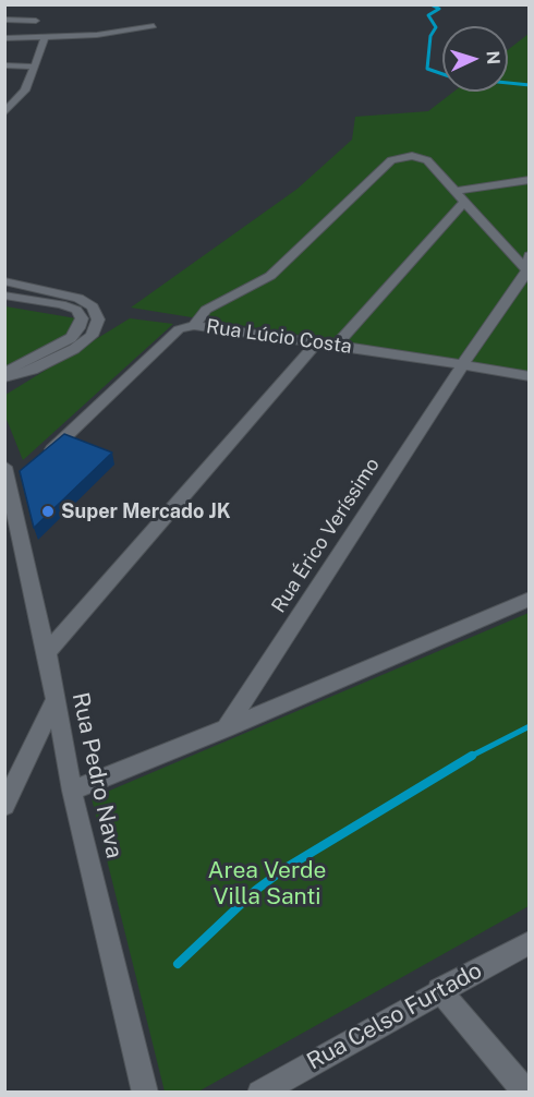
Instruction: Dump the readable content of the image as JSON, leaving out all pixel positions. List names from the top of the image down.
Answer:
{
  "streets": {
    "street": [
      "Rua Lúcio Costa",
      "Rua Érico Veríssimo",
      "Rua Pedro Nava",
      "Rua Celso Furtado"
    ]
  },
  "crossings": [
    ["Rua Lúcio Costa", "Rua Érico Veríssimo"]
  ],
  "parks": ["Area Verde Villa Santi"],
  "places": ["Super Mercado JK"],
  "north": "right"
}
